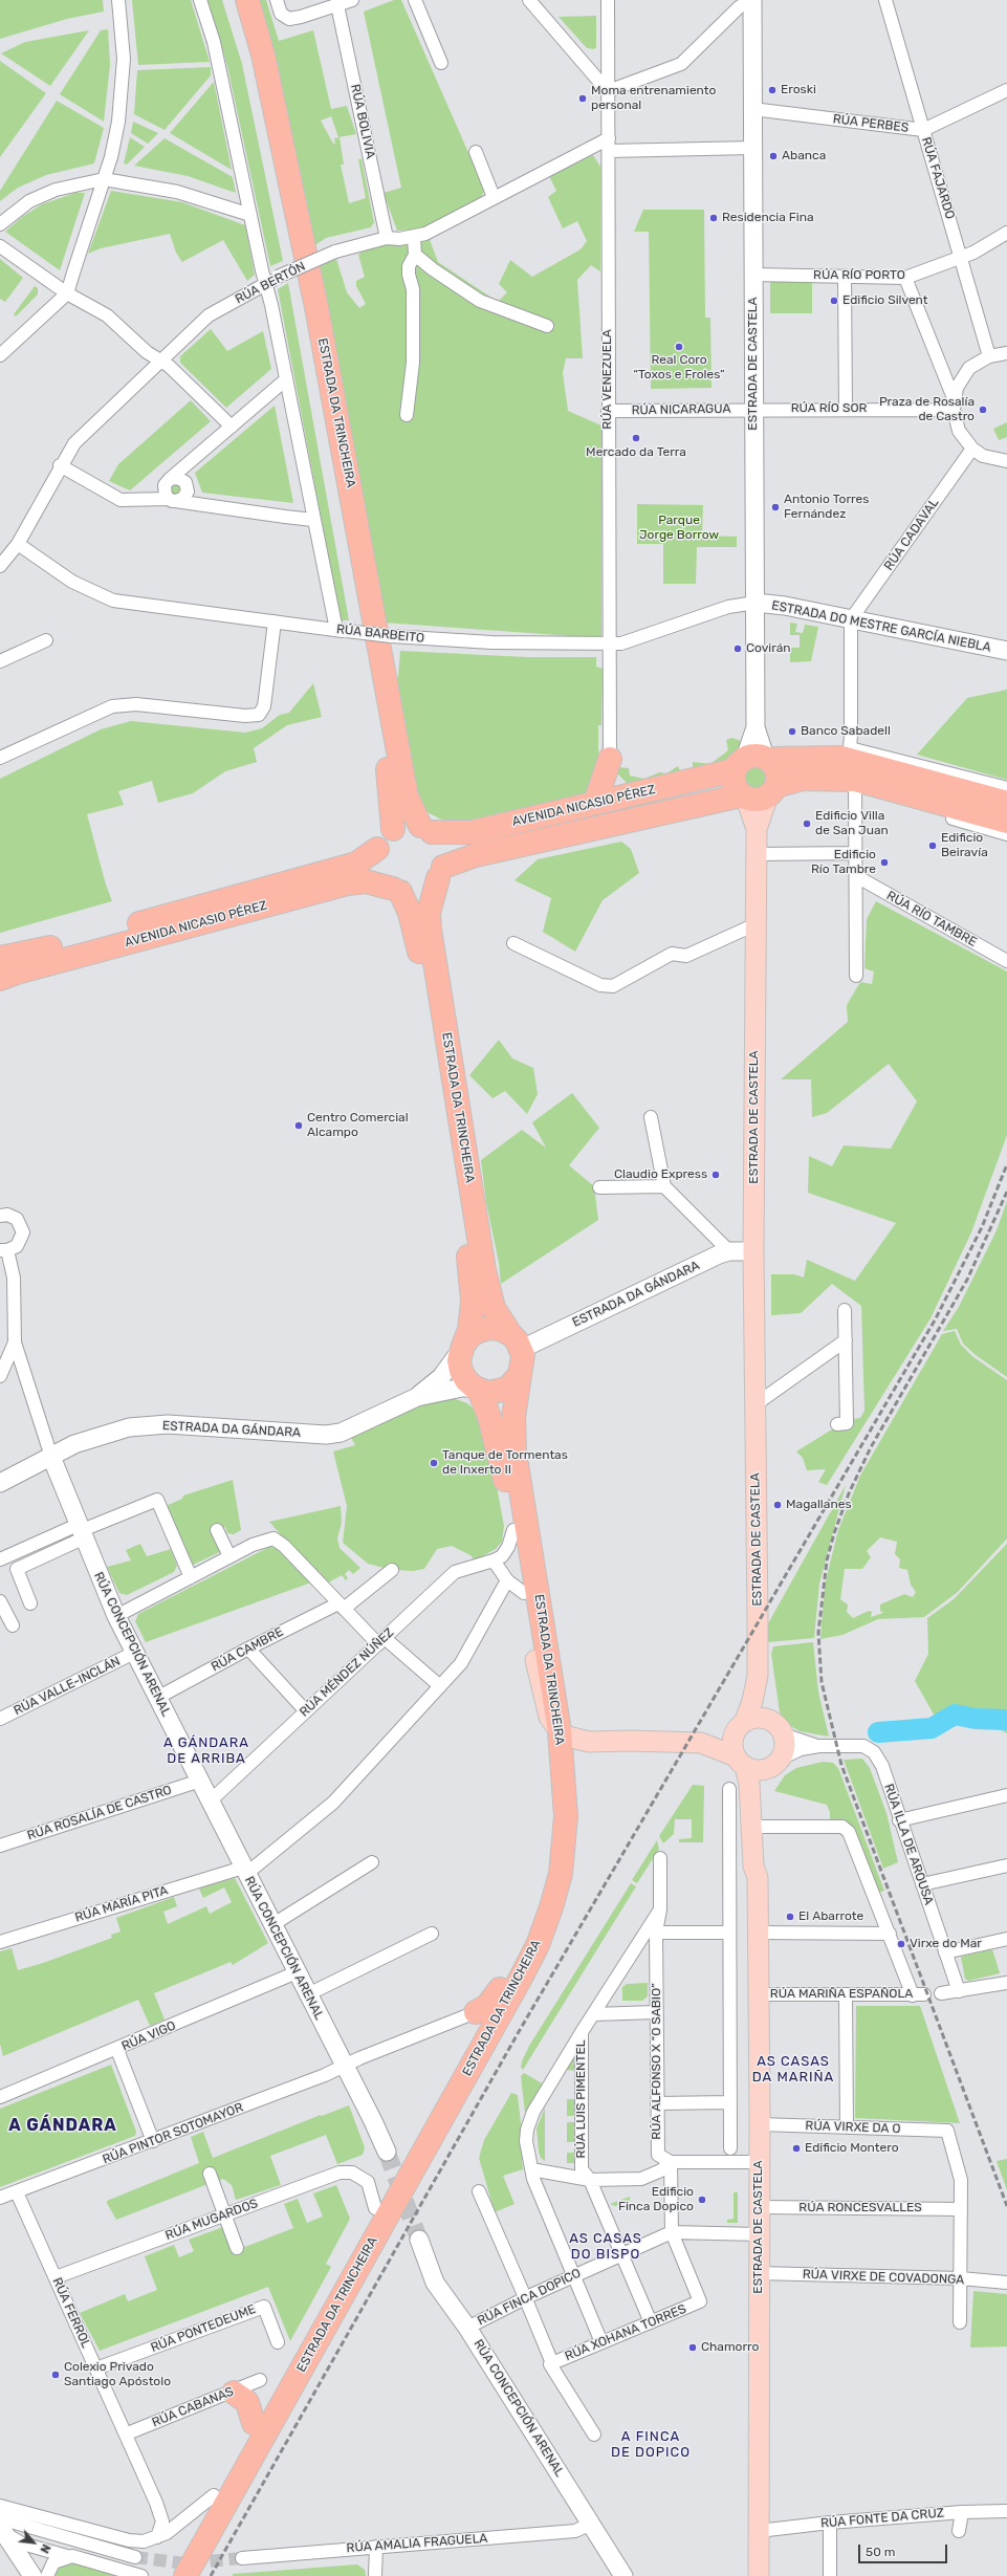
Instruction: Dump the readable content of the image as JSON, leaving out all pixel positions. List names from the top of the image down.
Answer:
{
  "streets": {
    "highway": ["ESTRADA DA TRINCHEIRA", "AVENIDA NICASIO PÉREZ"],
    "main road": ["ESTRADA DE CASTELA"],
    "street": [
      "RÚA BOLIVIA",
      "RÚA PERBES",
      "RÚA FAJARDO",
      "RÚA RÍO PORTO",
      "RÚA BERTÓN",
      "RÚA VENEZUELA",
      "RÚA RÍO SOR",
      "RÚA NICARAGUA",
      "RÚA CADAVAL",
      "ESTRADA DO MESTRE GARCÍA NIEBLA",
      "RÚA BARBEITO",
      "RÚA RÍO TAMBRE",
      "ESTRADA DA GÁNDARA",
      "RÚA CONCEPCIÓN ARENAL",
      "RÚA CAMBRE",
      "RÚA MÉNDEZ NÚÑEZ",
      "RÚA VALLE-INCLÁN",
      "RÚA ROSALÍA DE CASTRO",
      "RÚA ILLA DE AROUSA",
      "RÚA MARÍA PITA",
      "RÚA MARIÑA ESPAÑOLA",
      "RÚA VIGO",
      "RÚA ALFONSO X “O SABIO”",
      "RÚA LUIS PIMENTEL",
      "RÚA VIRXE DA O",
      "RÚA PINTOR SOTOMAYOR",
      "RÚA RONCESVALLES",
      "RÚA MUGARDOS",
      "RÚA VIRXE DE COVADONGA",
      "RÚA FINCA DOPICO",
      "RÚA FERROL",
      "RÚA PONTEDEUME",
      "RÚA XOHANA TORRES",
      "RÚA CABANAS",
      "RÚA FONTE DA CRUZ",
      "RÚA AMALIA FRAGUELA"
    ]
  },
  "crossings": [
    ["RÚA BOLIVIA", "RÚA BERTÓN"],
    ["RÚA PERBES", "RÚA FAJARDO"],
    ["RÚA PERBES", "ESTRADA DE CASTELA"],
    ["RÚA FAJARDO", "RÚA RÍO PORTO"],
    ["RÚA RÍO PORTO", "ESTRADA DE CASTELA"],
    ["RÚA BERTÓN", "RÚA VENEZUELA"],
    ["RÚA BERTÓN", "RÚA BARBEITO"],
    ["ESTRADA DE CASTELA", "RÚA RÍO SOR"],
    ["ESTRADA DE CASTELA", "RÚA NICARAGUA"],
    ["ESTRADA DE CASTELA", "ESTRADA DO MESTRE GARCÍA NIEBLA"],
    ["ESTRADA DE CASTELA", "RÚA BARBEITO"],
    ["ESTRADA DE CASTELA", "AVENIDA NICASIO PÉREZ"],
    ["ESTRADA DE CASTELA", "ESTRADA DA GÁNDARA"],
    ["ESTRADA DE CASTELA", "RÚA MARIÑA ESPAÑOLA"],
    ["ESTRADA DE CASTELA", "RÚA VIRXE DA O"],
    ["ESTRADA DE CASTELA", "RÚA RONCESVALLES"],
    ["ESTRADA DE CASTELA", "RÚA VIRXE DE COVADONGA"],
    ["ESTRADA DE CASTELA", "RÚA FINCA DOPICO"],
    ["ESTRADA DE CASTELA", "RÚA FONTE DA CRUZ"],
    ["RÚA VENEZUELA", "RÚA NICARAGUA"],
    ["RÚA VENEZUELA", "RÚA BARBEITO"],
    ["RÚA RÍO SOR", "RÚA NICARAGUA"],
    ["ESTRADA DA TRINCHEIRA", "AVENIDA NICASIO PÉREZ"],
    ["ESTRADA DA TRINCHEIRA", "ESTRADA DA GÁNDARA"],
    ["ESTRADA DA TRINCHEIRA", "RÚA MUGARDOS"],
    ["RÚA CADAVAL", "ESTRADA DO MESTRE GARCÍA NIEBLA"],
    ["ESTRADA DO MESTRE GARCÍA NIEBLA", "RÚA BARBEITO"],
    ["ESTRADA DA GÁNDARA", "RÚA CONCEPCIÓN ARENAL"],
    ["RÚA CONCEPCIÓN ARENAL", "RÚA CAMBRE"],
    ["RÚA CONCEPCIÓN ARENAL", "RÚA MÉNDEZ NÚÑEZ"],
    ["RÚA CONCEPCIÓN ARENAL", "RÚA VALLE-INCLÁN"],
    ["RÚA CONCEPCIÓN ARENAL", "RÚA ROSALÍA DE CASTRO"],
    ["RÚA CONCEPCIÓN ARENAL", "RÚA MARÍA PITA"],
    ["RÚA CONCEPCIÓN ARENAL", "RÚA VIGO"],
    ["RÚA CONCEPCIÓN ARENAL", "RÚA PINTOR SOTOMAYOR"],
    ["RÚA CONCEPCIÓN ARENAL", "RÚA FINCA DOPICO"],
    ["RÚA CONCEPCIÓN ARENAL", "RÚA AMALIA FRAGUELA"],
    ["RÚA ALFONSO X “O SABIO”", "RÚA LUIS PIMENTEL"],
    ["RÚA LUIS PIMENTEL", "RÚA FINCA DOPICO"],
    ["RÚA LUIS PIMENTEL", "RÚA XOHANA TORRES"],
    ["RÚA VIRXE DA O", "RÚA RONCESVALLES"],
    ["RÚA PINTOR SOTOMAYOR", "RÚA FERROL"],
    ["RÚA MUGARDOS", "RÚA FERROL"],
    ["RÚA FINCA DOPICO", "RÚA XOHANA TORRES"],
    ["RÚA FERROL", "RÚA PONTEDEUME"],
    ["RÚA FERROL", "RÚA CABANAS"]
  ],
  "districts": [
    "A GÁNDARA DE ARRIBA",
    "AS CASAS DA MARIÑA",
    "A GÁNDARA",
    "AS CASAS DO BISPO",
    "A FINCA DE DOPICO"
  ],
  "parks": ["Parque Jorge Borrow"],
  "places": [
    "Eroski",
    "Moma entrenamiento personal",
    "Abanca",
    "Residencia Fina",
    "Edificio Silvent",
    "Real Coro “Toxos e Froles”",
    "Praza de Rosalía de Castro",
    "Mercado da Terra",
    "Antonio Torres Fernández",
    "Covirán",
    "Banco Sabadell",
    "Edificio Villa de San Juan",
    "Edificio Beiravía",
    "Edificio Río Tambre",
    "Centro Comercial Alcampo",
    "Claudio Express",
    "Tanque de Tormentas de Inxerto II",
    "Magallanes",
    "El Abarrote",
    "Virxe do Mar",
    "Edificio Montero",
    "Edificio Finca Dopico",
    "Chamorro",
    "Colexio Privado Santiago Apóstolo"
  ],
  "scale_bar": "50 m",
  "north": "bottom right"
}
